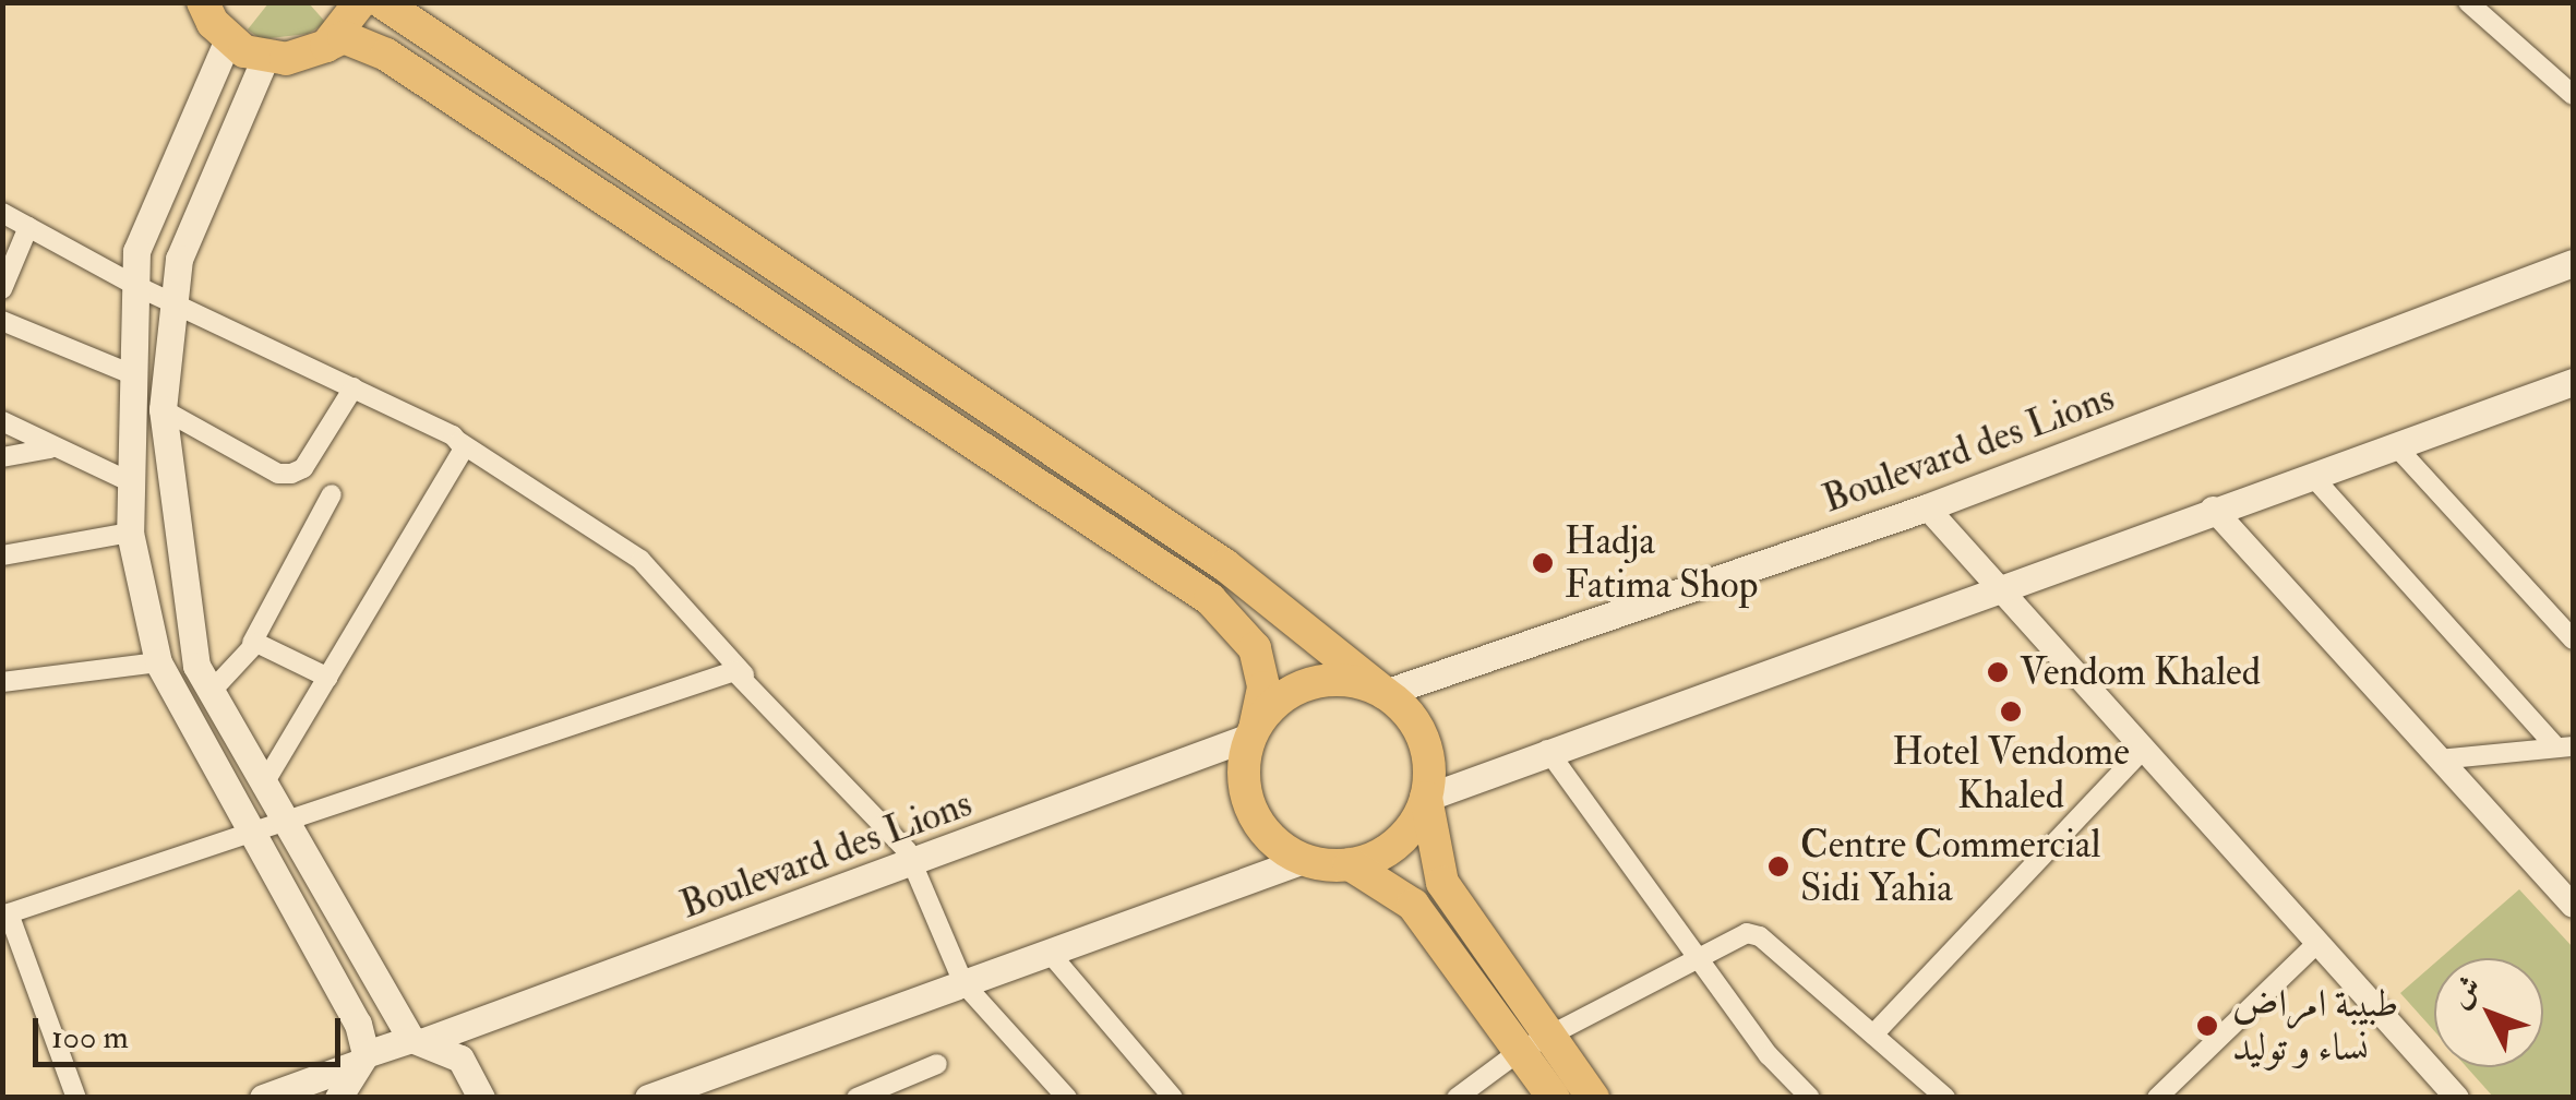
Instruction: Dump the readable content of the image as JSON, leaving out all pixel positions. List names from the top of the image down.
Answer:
{
  "streets": {
    "main road": ["Boulevard des Lions"]
  },
  "places": [
    "Hadja Fatima Shop",
    "Vendom Khaled",
    "Hotel Vendome Khaled",
    "Centre Commercial Sidi Yahia",
    "طبيبة امراض نساء و توليد"
  ],
  "scale_bar": "100 m",
  "north": "top left"
}
